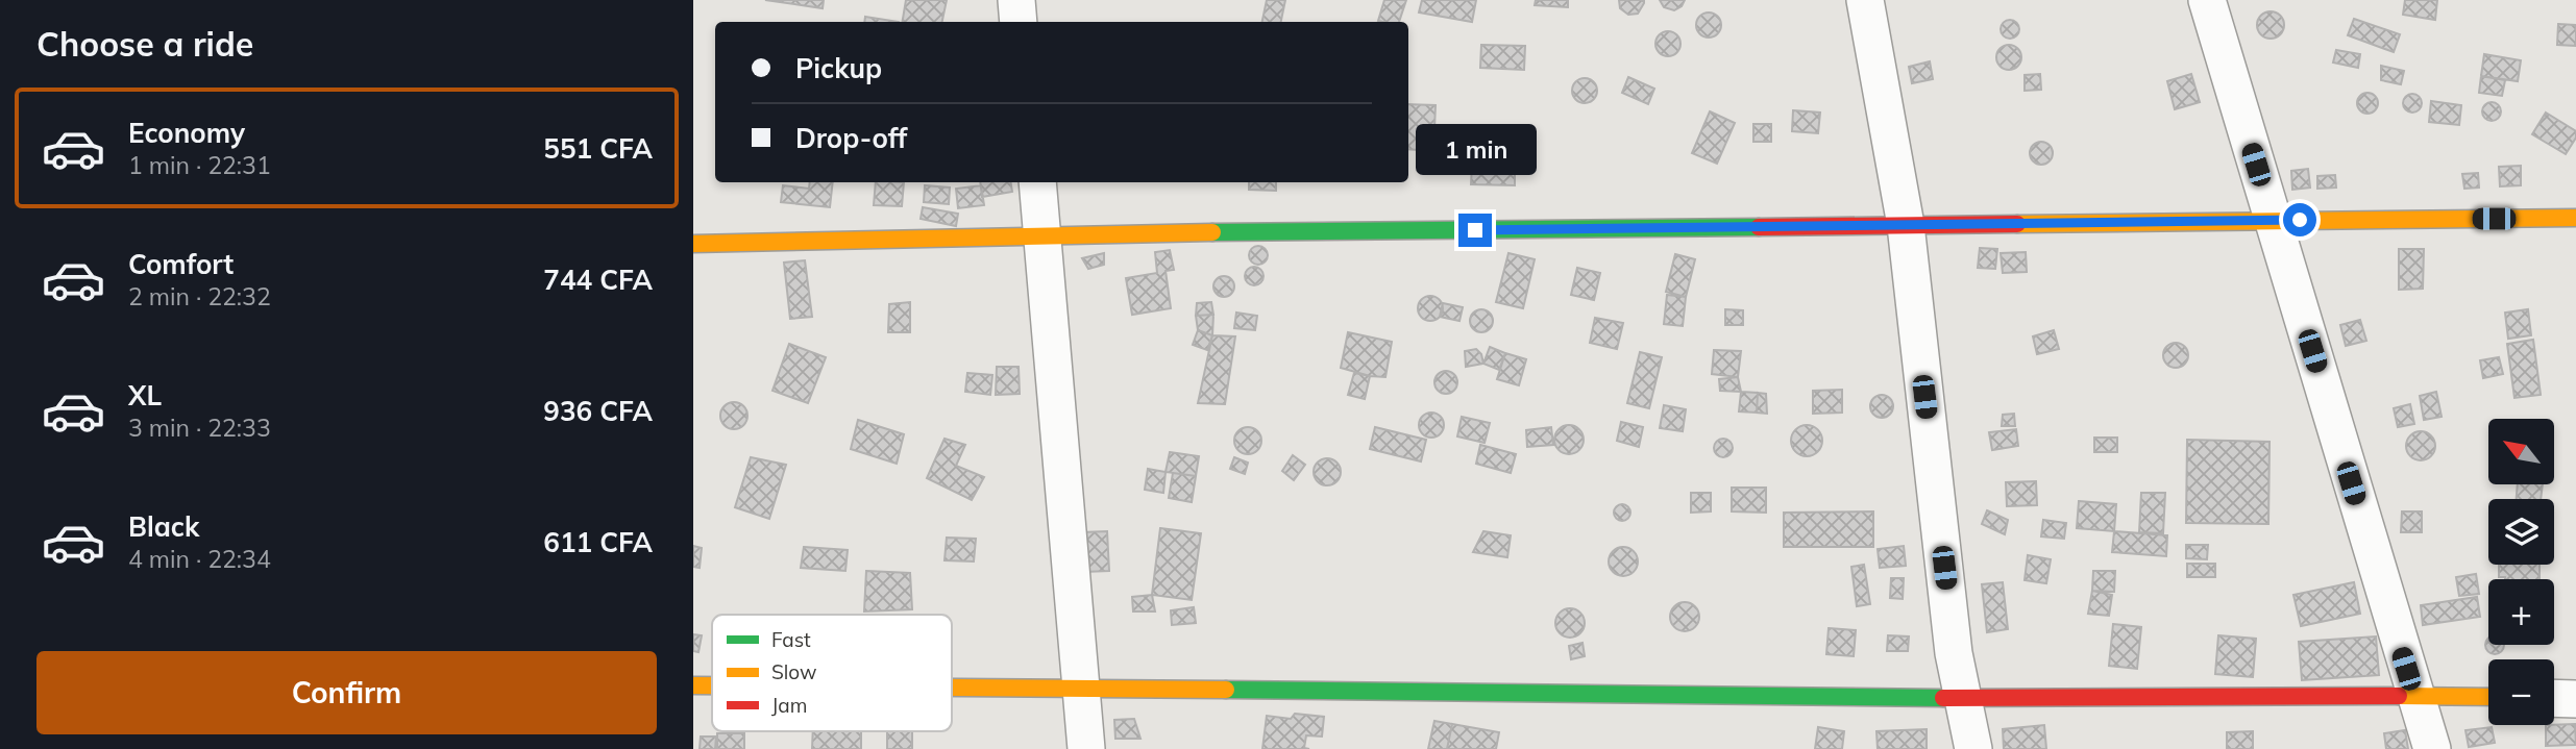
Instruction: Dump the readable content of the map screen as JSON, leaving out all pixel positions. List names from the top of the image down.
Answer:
{
  "legend": ["Fast", "Slow", "Jam"],
  "north": "top left",
  "page": {
    "heading": "Choose a ride",
    "banner": ["Pickup", "Drop-off"],
    "list": [
      {
        "name": "Economy",
        "note": "1 min · 22:31",
        "value": "551 CFA"
      },
      {
        "name": "Comfort",
        "note": "2 min · 22:32",
        "value": "744 CFA"
      },
      {
        "name": "XL",
        "note": "3 min · 22:33",
        "value": "936 CFA"
      },
      {
        "name": "Black",
        "note": "4 min · 22:34",
        "value": "611 CFA"
      }
    ],
    "bubble": "1 min",
    "map_buttons": ["+", "−"],
    "buttons": "Confirm"
  }
}
